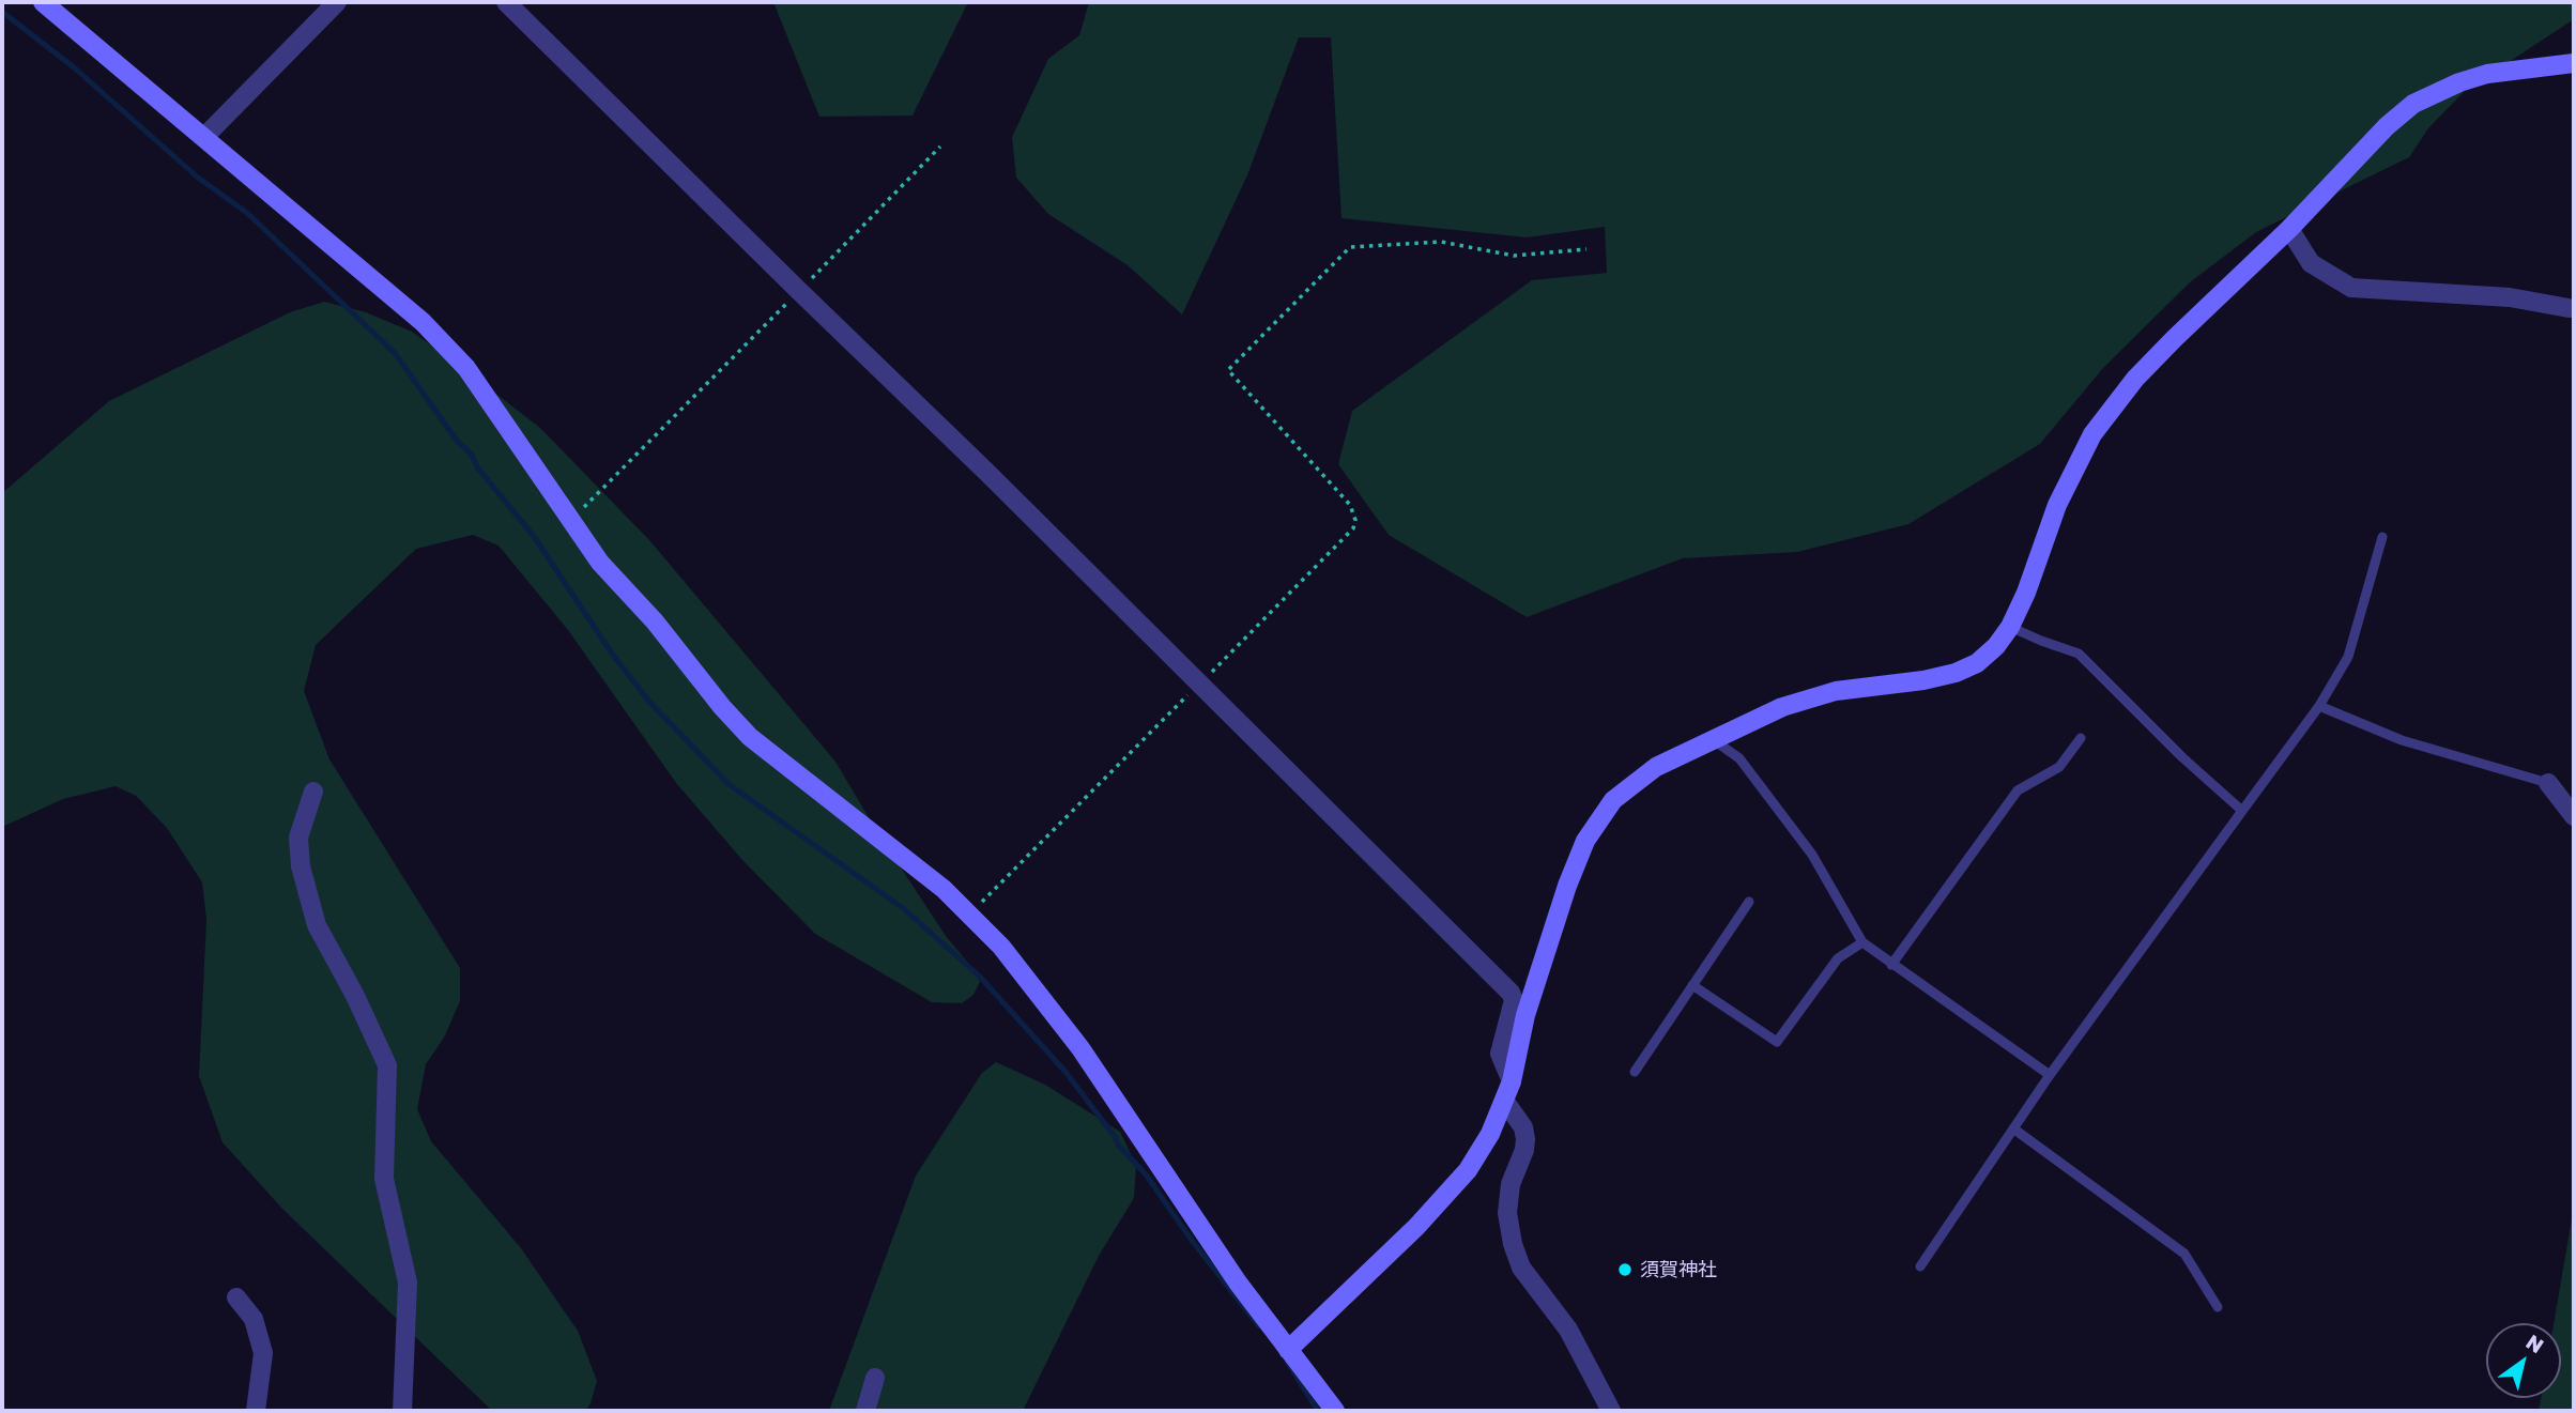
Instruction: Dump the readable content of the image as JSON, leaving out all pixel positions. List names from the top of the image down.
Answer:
{
  "places": ["須賀神社"],
  "north": "top right"
}
